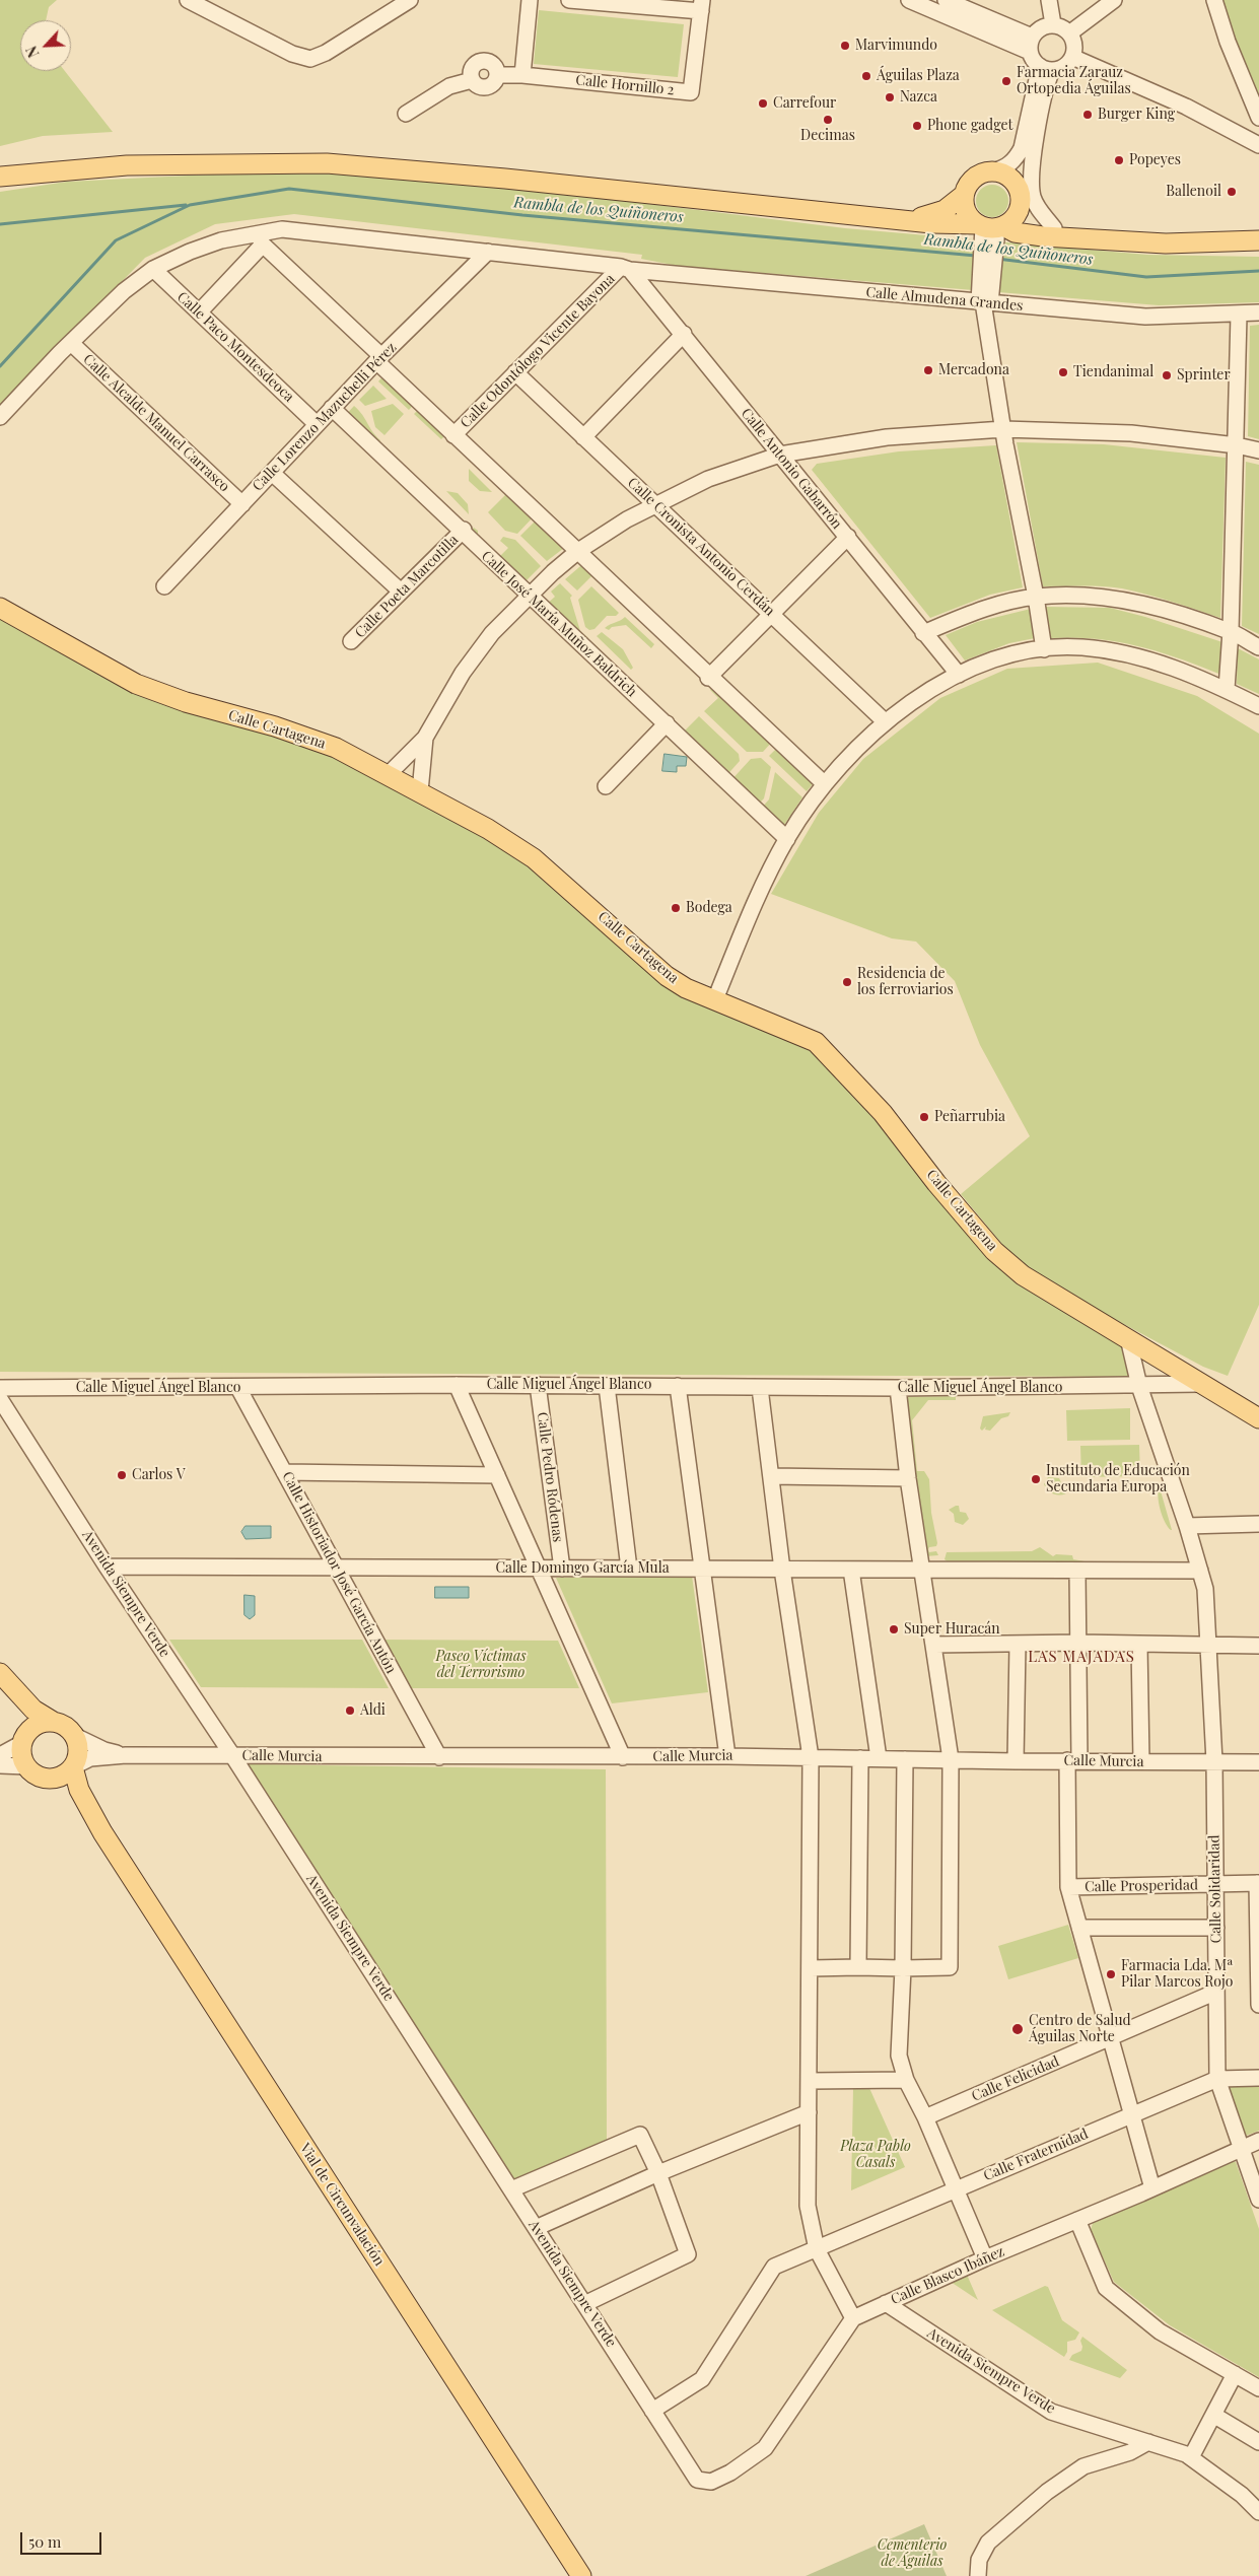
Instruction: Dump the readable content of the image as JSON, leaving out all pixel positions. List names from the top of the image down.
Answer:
{
  "streets": {
    "main road": ["Calle Cartagena", "Vial de Circunvalación"],
    "street": [
      "Calle Hornillo 2",
      "Calle Almudena Grandes",
      "Calle Paco Montesdeoca",
      "Calle Odontólogo Vicente Bayona",
      "Calle Lorenzo Mazuchelli Pérez",
      "Calle Alcalde Manuel Carrasco",
      "Calle Antonio Gabarrón",
      "Calle Cronista Antonio Cerdán",
      "Calle Poeta Marcotilla",
      "Calle José María Muñoz Baldrich",
      "Calle Miguel Ángel Blanco",
      "Calle Pedro Ródenas",
      "Calle Domingo García Mula",
      "Calle Historiador José García Antón",
      "Avenida Siempre Verde",
      "Calle Murcia",
      "Calle Prosperidad",
      "Calle Solidaridad",
      "Calle Felicidad",
      "Calle Fraternidad",
      "Calle Blasco Ibáñez"
    ]
  },
  "crossings": [
    ["Calle Almudena Grandes", "Calle Paco Montesdeoca"],
    ["Calle Almudena Grandes", "Calle Odontólogo Vicente Bayona"],
    ["Calle Almudena Grandes", "Calle Lorenzo Mazuchelli Pérez"],
    ["Calle Almudena Grandes", "Calle Alcalde Manuel Carrasco"],
    ["Calle Almudena Grandes", "Calle Antonio Gabarrón"],
    ["Calle Paco Montesdeoca", "Calle Lorenzo Mazuchelli Pérez"],
    ["Calle Odontólogo Vicente Bayona", "Calle Antonio Gabarrón"],
    ["Calle Odontólogo Vicente Bayona", "Calle Cronista Antonio Cerdán"],
    ["Calle Lorenzo Mazuchelli Pérez", "Calle Alcalde Manuel Carrasco"],
    ["Calle Lorenzo Mazuchelli Pérez", "Calle José María Muñoz Baldrich"],
    ["Calle Poeta Marcotilla", "Calle José María Muñoz Baldrich"],
    ["Calle Cartagena", "Calle Miguel Ángel Blanco"],
    ["Calle Cartagena", "Calle Solidaridad"],
    ["Calle Miguel Ángel Blanco", "Calle Pedro Ródenas"],
    ["Calle Miguel Ángel Blanco", "Calle Historiador José García Antón"],
    ["Calle Miguel Ángel Blanco", "Calle Solidaridad"],
    ["Calle Pedro Ródenas", "Calle Domingo García Mula"],
    ["Calle Domingo García Mula", "Calle Historiador José García Antón"],
    ["Calle Domingo García Mula", "Avenida Siempre Verde"],
    ["Calle Domingo García Mula", "Calle Solidaridad"],
    ["Calle Historiador José García Antón", "Calle Murcia"],
    ["Avenida Siempre Verde", "Calle Murcia"],
    ["Avenida Siempre Verde", "Calle Fraternidad"],
    ["Avenida Siempre Verde", "Calle Blasco Ibáñez"],
    ["Calle Murcia", "Calle Solidaridad"],
    ["Calle Murcia", "Vial de Circunvalación"],
    ["Calle Prosperidad", "Calle Solidaridad"],
    ["Calle Solidaridad", "Calle Felicidad"],
    ["Calle Solidaridad", "Calle Fraternidad"],
    ["Calle Solidaridad", "Calle Blasco Ibáñez"]
  ],
  "districts": ["LAS MAJADAS"],
  "water": ["Rambla de los Quiñoneros"],
  "parks": ["Paseo Víctimas del Terrorismo", "Plaza Pablo Casals", "Cementerio de Águilas"],
  "places": [
    "Marvimundo",
    "Águilas Plaza",
    "Farmacia Zarauz Ortopedia Águilas",
    "Nazca",
    "Carrefour",
    "Burger King",
    "Decimas",
    "Phone gadget",
    "Popeyes",
    "Ballenoil",
    "Mercadona",
    "Tiendanimal",
    "Sprinter",
    "Bodega",
    "Residencia de los ferroviarios",
    "Peñarrubia",
    "Carlos V",
    "Instituto de Educación Secundaria Europa",
    "Super Huracán",
    "Aldi",
    "Farmacia Lda. Mª Pilar Marcos Rojo",
    "Centro de Salud Águilas Norte"
  ],
  "scale_bar": "50 m",
  "north": "bottom left"
}
